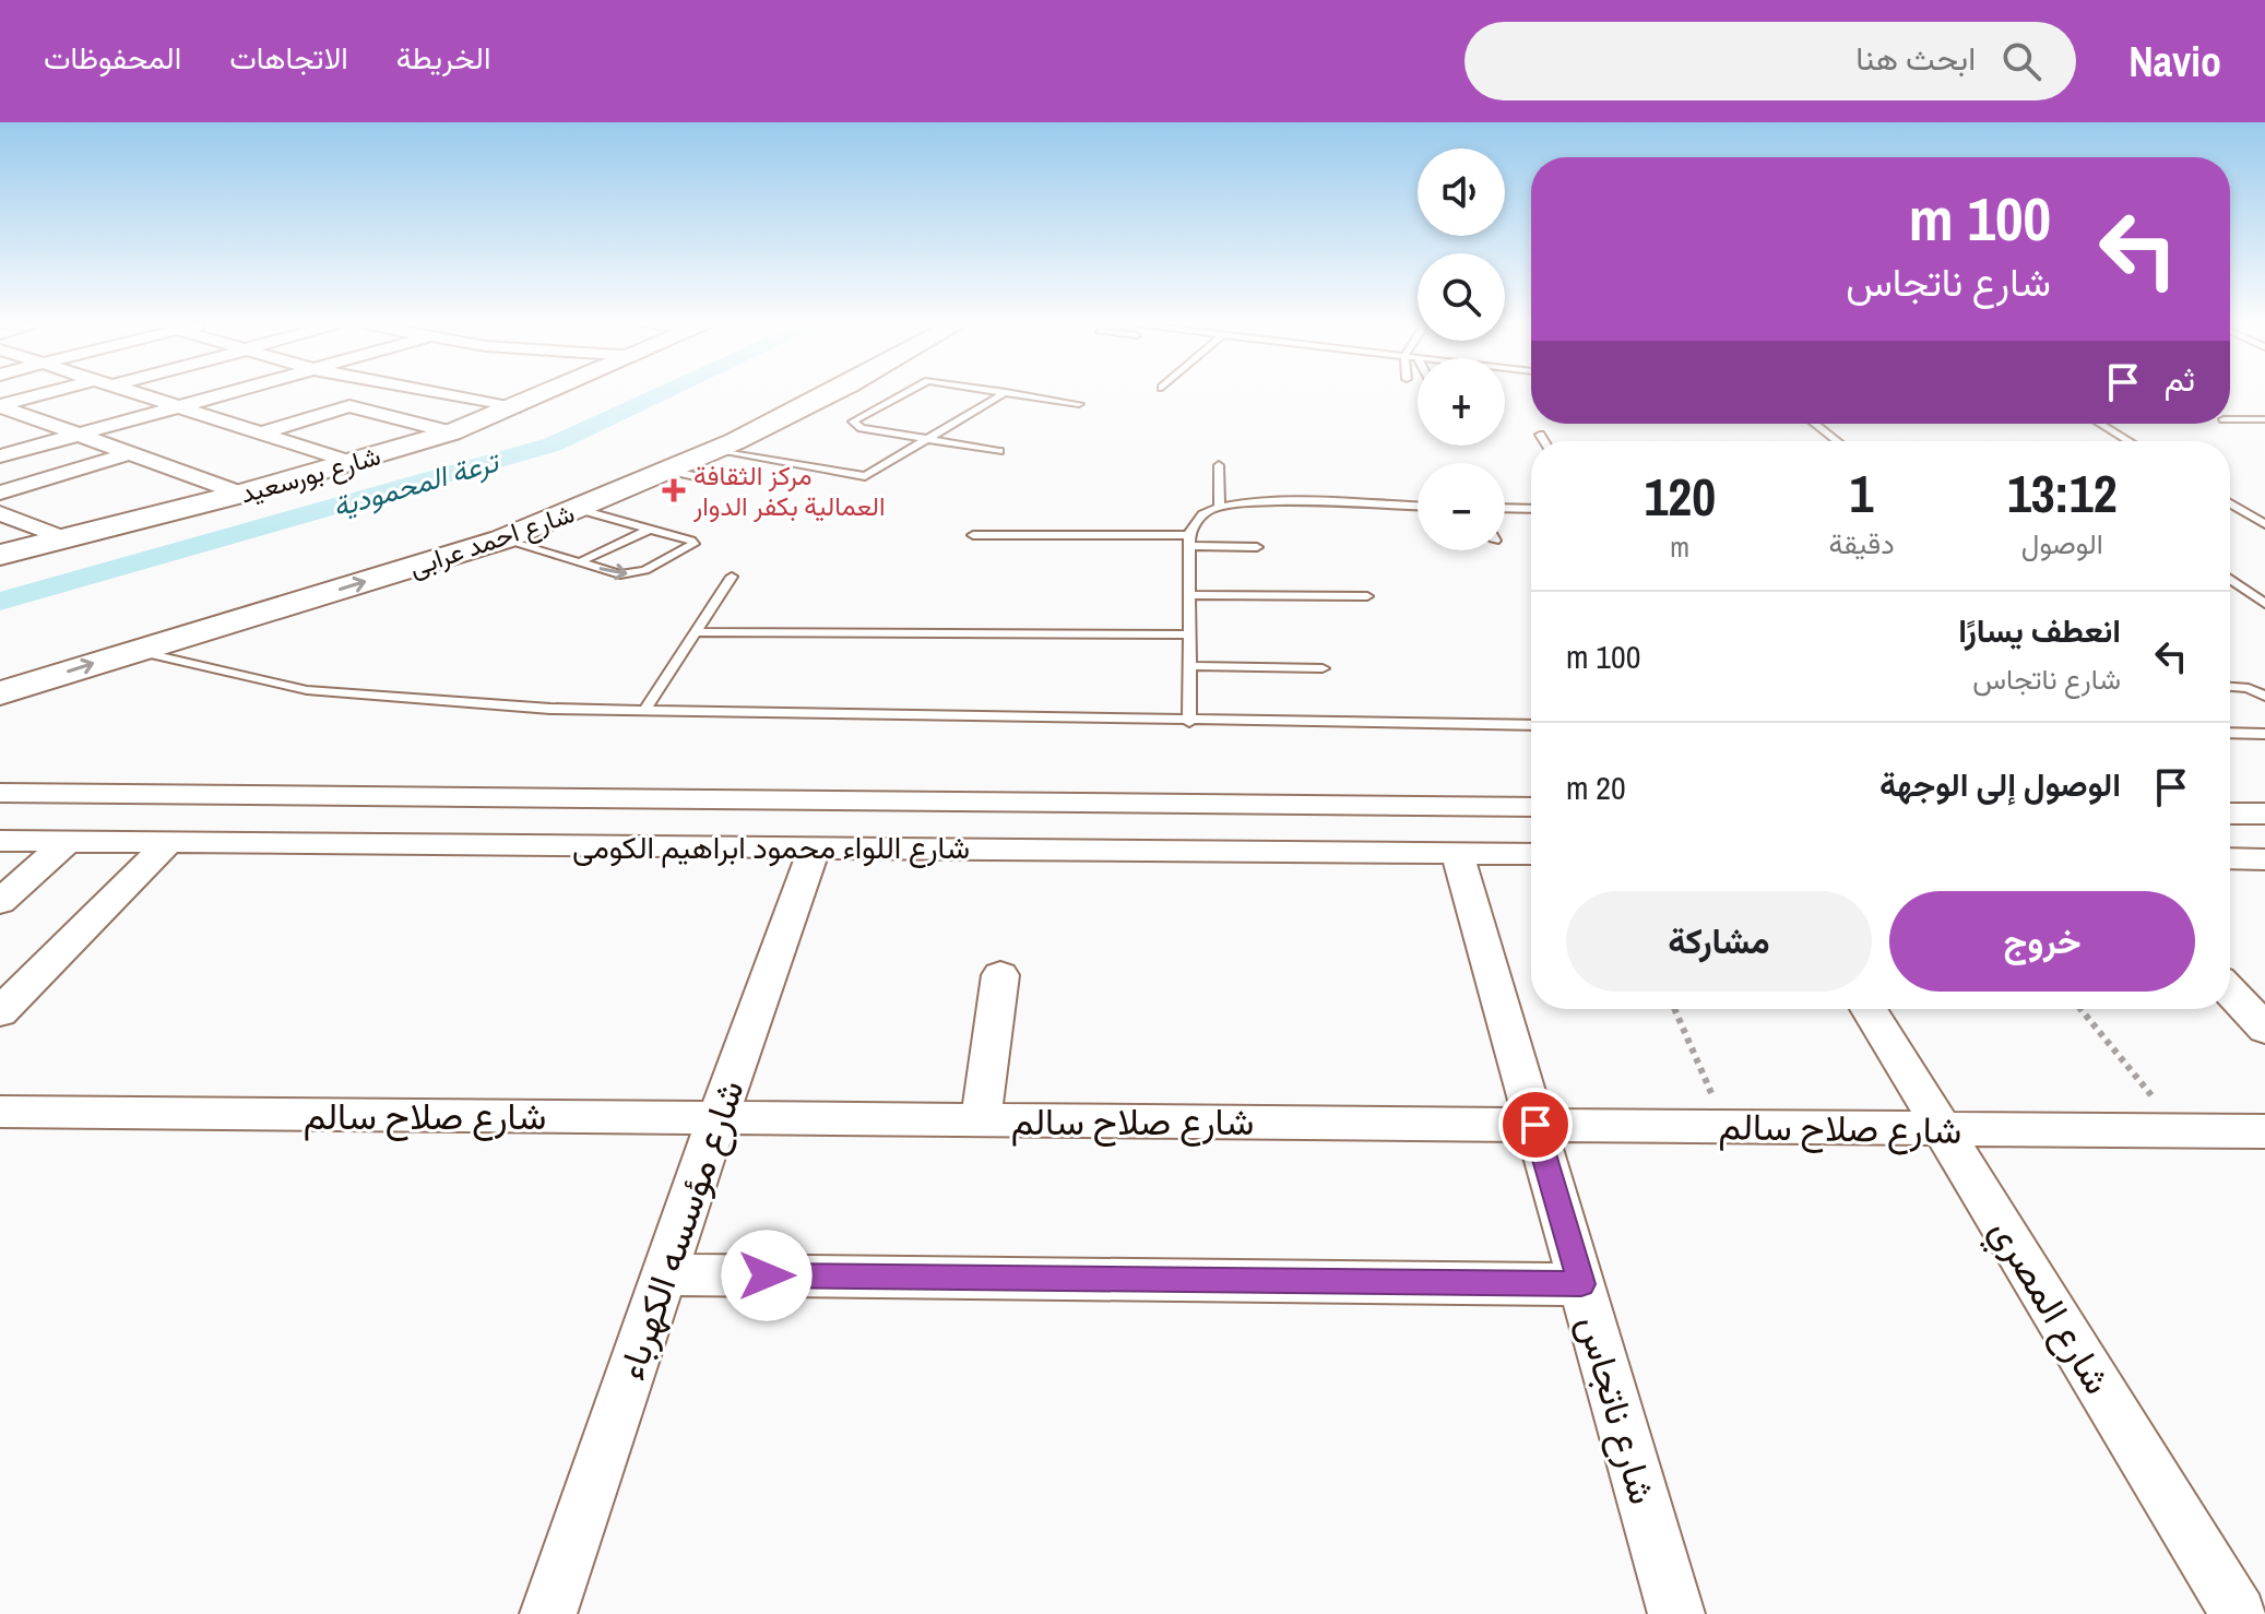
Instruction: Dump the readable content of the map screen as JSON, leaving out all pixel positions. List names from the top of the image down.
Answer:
{
  "streets": {
    "main road": ["شارع بورسعيد", "شارع احمد عرابى"],
    "street": [
      "شارع اللواء محمود ابراهيم الكومى",
      "شارع صلاح سالم",
      "شارع مؤسسه الكهرباء",
      "شارع المصري",
      "شارع ناتجاس"
    ]
  },
  "crossings": [
    ["شارع اللواء محمود ابراهيم الكومى", "شارع مؤسسه الكهرباء"],
    ["شارع اللواء محمود ابراهيم الكومى", "شارع ناتجاس"],
    ["شارع صلاح سالم", "شارع مؤسسه الكهرباء"],
    ["شارع صلاح سالم", "شارع المصري"],
    ["شارع صلاح سالم", "شارع ناتجاس"]
  ],
  "water": ["ترعة المحمودية"],
  "places": {
    "health": ["مركز الثقافة العمالية بكفر الدوار"]
  },
  "page": {
    "header": "Navio",
    "search": "ابحث هنا",
    "nav": ["الخريطة", "الاتجاهات", "المحفوظات"],
    "map_buttons": ["+", "−"],
    "turn": ["100 m", "شارع ناتجاس"],
    "then": "ثم",
    "eta": [
      "13:12",
      "الوصول",
      "1",
      "دقيقة",
      "120",
      "m"
    ],
    "list": [
      {
        "name": "انعطف يسارًا",
        "note": "شارع ناتجاس",
        "value": "100 m"
      },
      {
        "name": "الوصول إلى الوجهة",
        "value": "20 m"
      }
    ],
    "buttons": ["خروج", "مشاركة"]
  }
}
